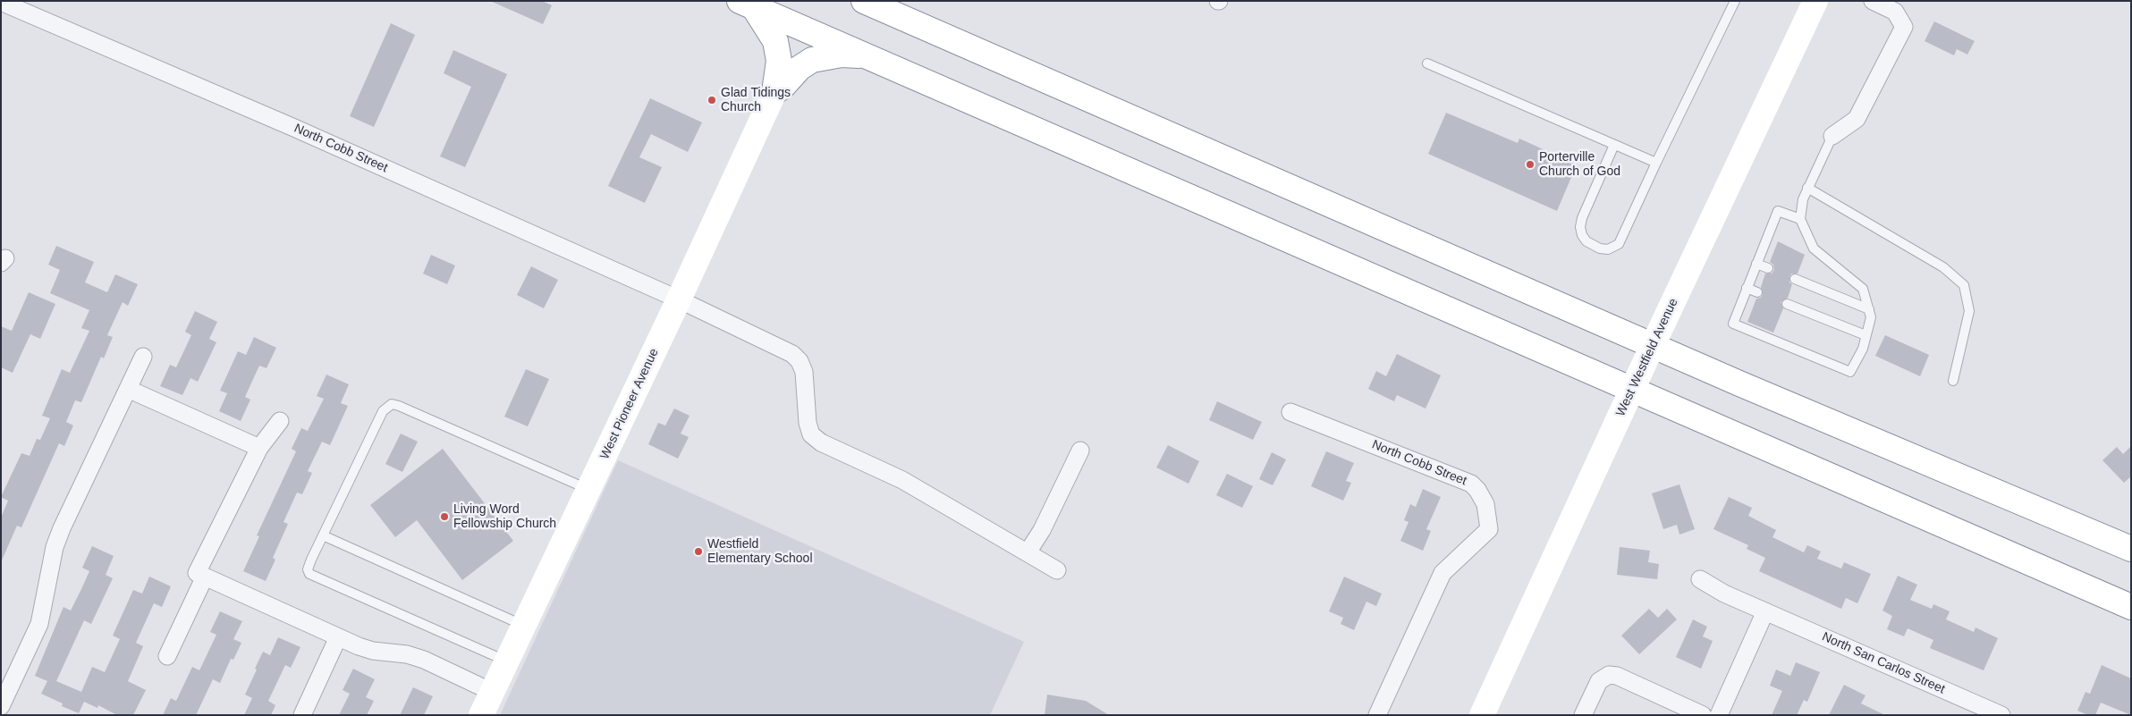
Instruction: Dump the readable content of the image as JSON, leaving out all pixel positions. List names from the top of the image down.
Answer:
{
  "streets": {
    "main road": ["West Westfield Avenue", "West Pioneer Avenue"],
    "street": ["North Cobb Street", "North San Carlos Street"]
  },
  "crossings": [
    ["North Cobb Street", "West Pioneer Avenue"]
  ],
  "places": [
    "Glad Tidings Church",
    "Porterville Church of God",
    "Living Word Fellowship Church",
    "Westfield Elementary School"
  ]
}
